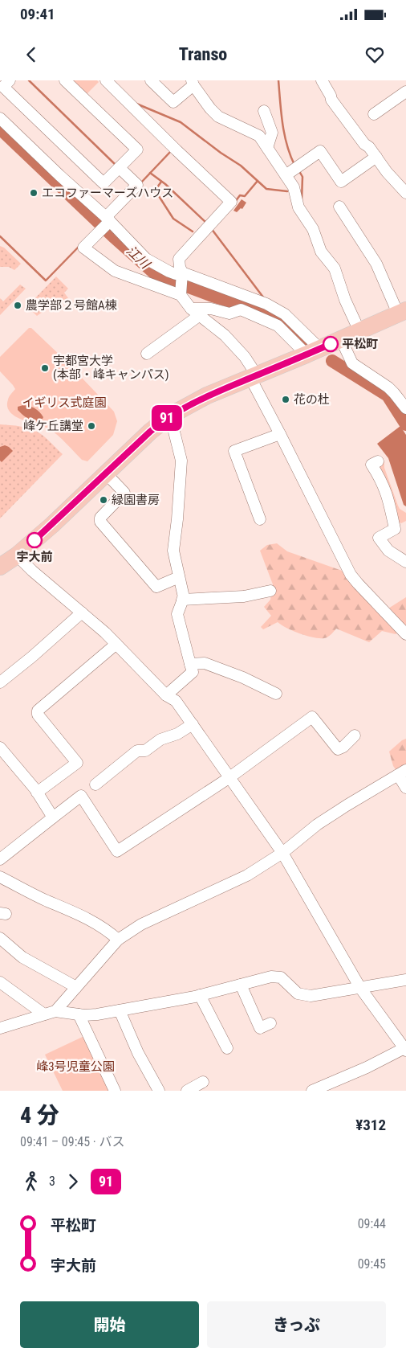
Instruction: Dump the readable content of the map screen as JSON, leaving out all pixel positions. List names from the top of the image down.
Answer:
{
  "water": ["江川"],
  "parks": ["イギリス式庭園", "峰3号児童公園"],
  "places": [
    "エコファーマーズハウス",
    "農学部２号館A棟",
    "平松町",
    "宇都宮大学 (本部・峰キャンパス)",
    "花の杜",
    "峰ケ丘講堂",
    "緑園書房",
    "宇大前"
  ],
  "lines": ["bus line 91"],
  "page": {
    "status": "09:41",
    "header": "Transo",
    "on_map": "91",
    "heading": ["4 分", "09:41 – 09:45 · バス", "¥312"],
    "legs": ["3", "91"],
    "list": [
      {
        "name": "平松町",
        "value": "09:44"
      },
      {
        "name": "宇大前",
        "value": "09:45"
      }
    ],
    "buttons": ["開始", "きっぷ"]
  }
}
